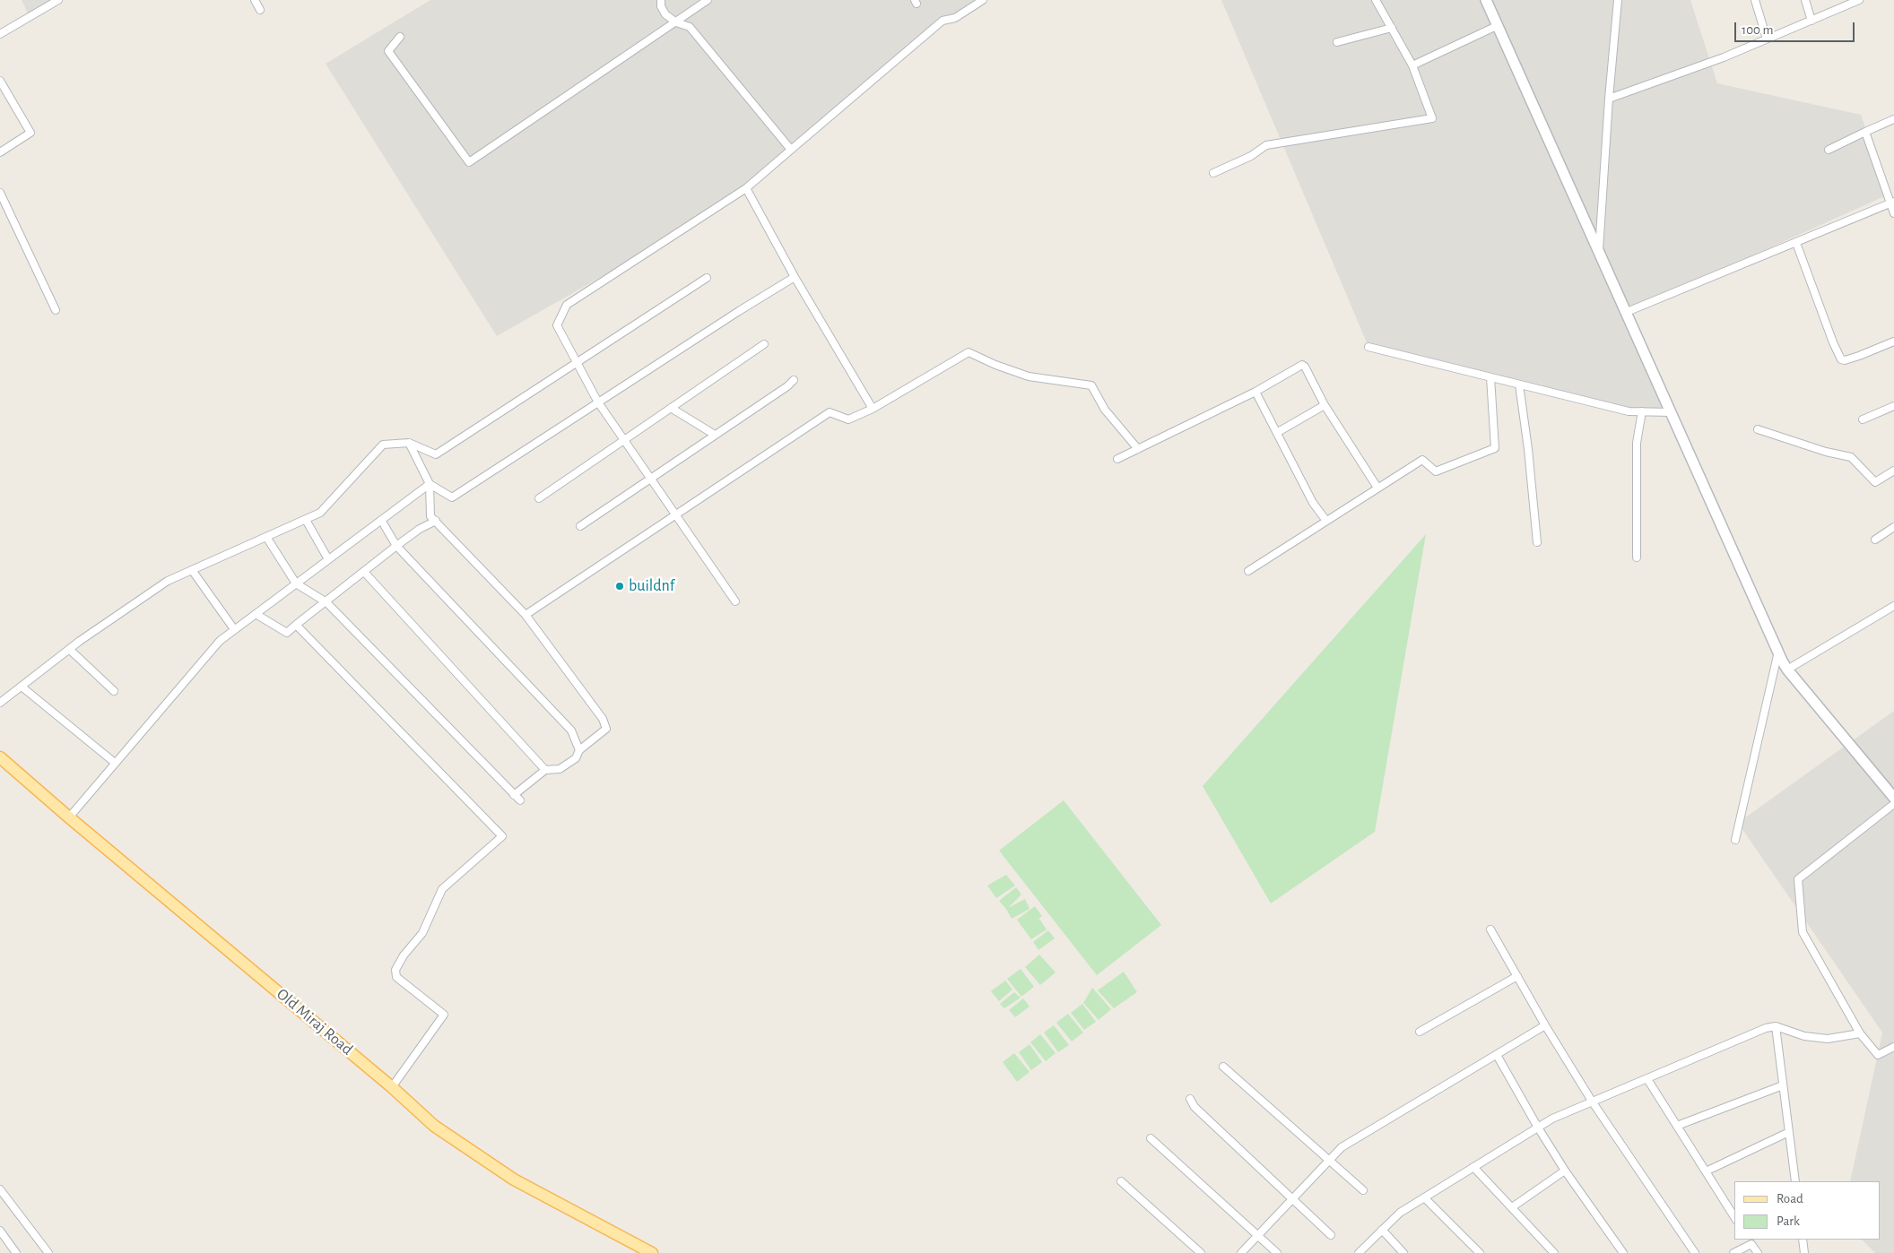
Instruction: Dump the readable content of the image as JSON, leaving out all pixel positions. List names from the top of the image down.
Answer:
{
  "streets": {
    "main road": ["Old Miraj Road"]
  },
  "places": ["buildnf"],
  "legend": ["Road", "Park"],
  "scale_bar": "100 m"
}
